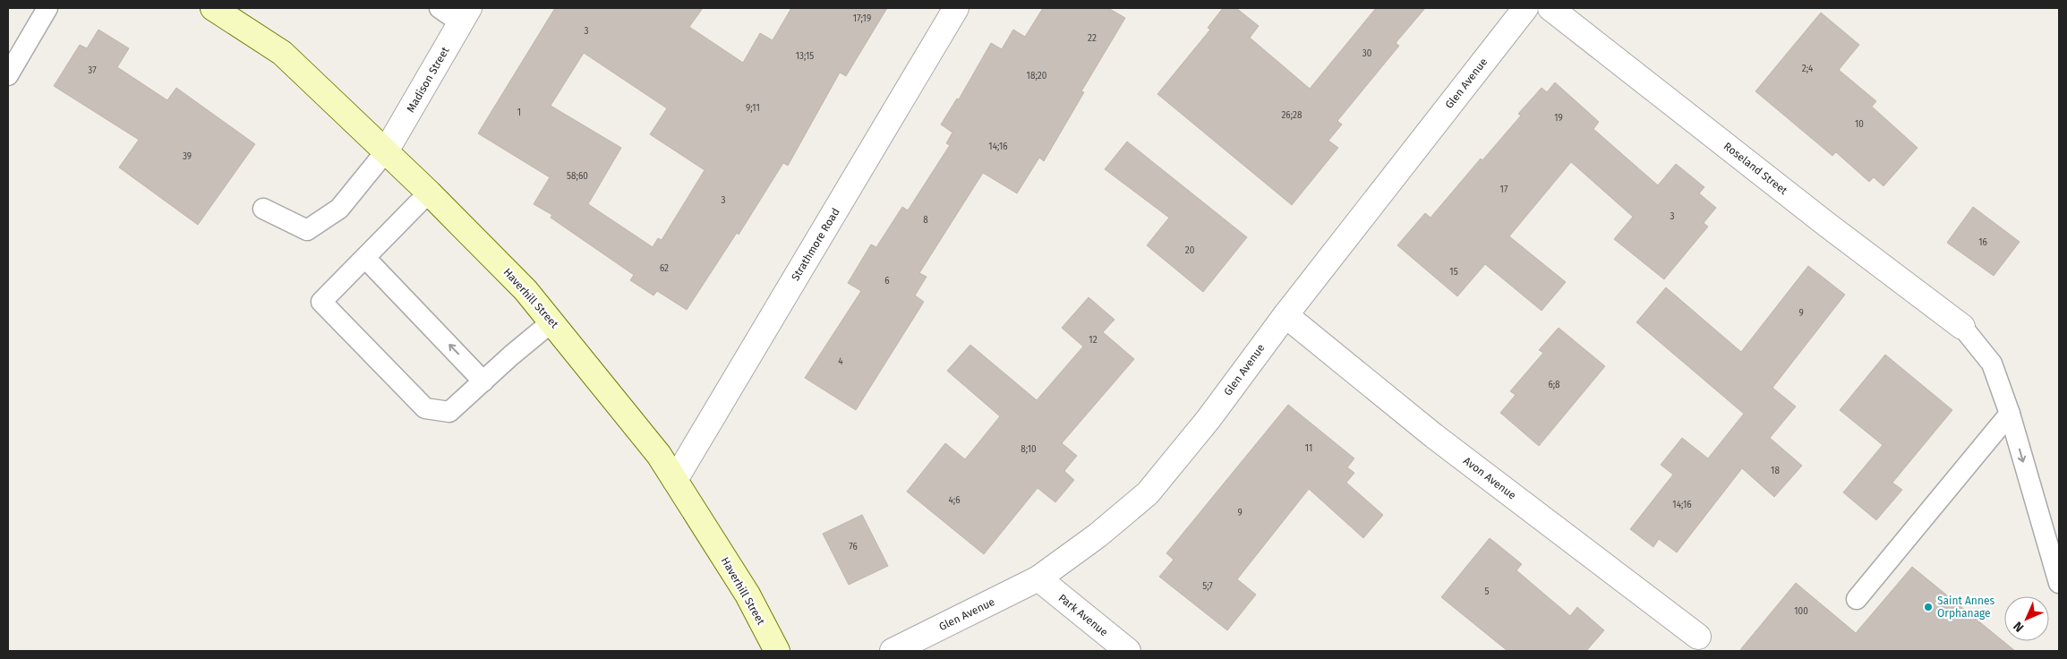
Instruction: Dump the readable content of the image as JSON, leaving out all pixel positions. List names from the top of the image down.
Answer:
{
  "streets": {
    "main road": ["Haverhill Street"],
    "street": [
      "Madison Street",
      "Glen Avenue",
      "Roseland Street",
      "Strathmore Road",
      "Avon Avenue",
      "Park Avenue"
    ]
  },
  "crossings": [
    ["Madison Street", "Haverhill Street"],
    ["Glen Avenue", "Avon Avenue"],
    ["Glen Avenue", "Park Avenue"],
    ["Strathmore Road", "Haverhill Street"]
  ],
  "places": ["Saint Annes Orphanage"],
  "house_numbers": [
    "17;19",
    "3",
    "22",
    "30",
    "13;15",
    "2;4",
    "37",
    "18;20",
    "9;11",
    "1",
    "26;28",
    "19",
    "10",
    "14;16",
    "39",
    "58;60",
    "17",
    "3",
    "3",
    "8",
    "16",
    "20",
    "62",
    "15",
    "6",
    "9",
    "12",
    "4",
    "6;8",
    "11",
    "8;10",
    "18",
    "4;6",
    "14;16",
    "9",
    "76",
    "5;7",
    "5",
    "100"
  ],
  "north": "bottom left"
}
